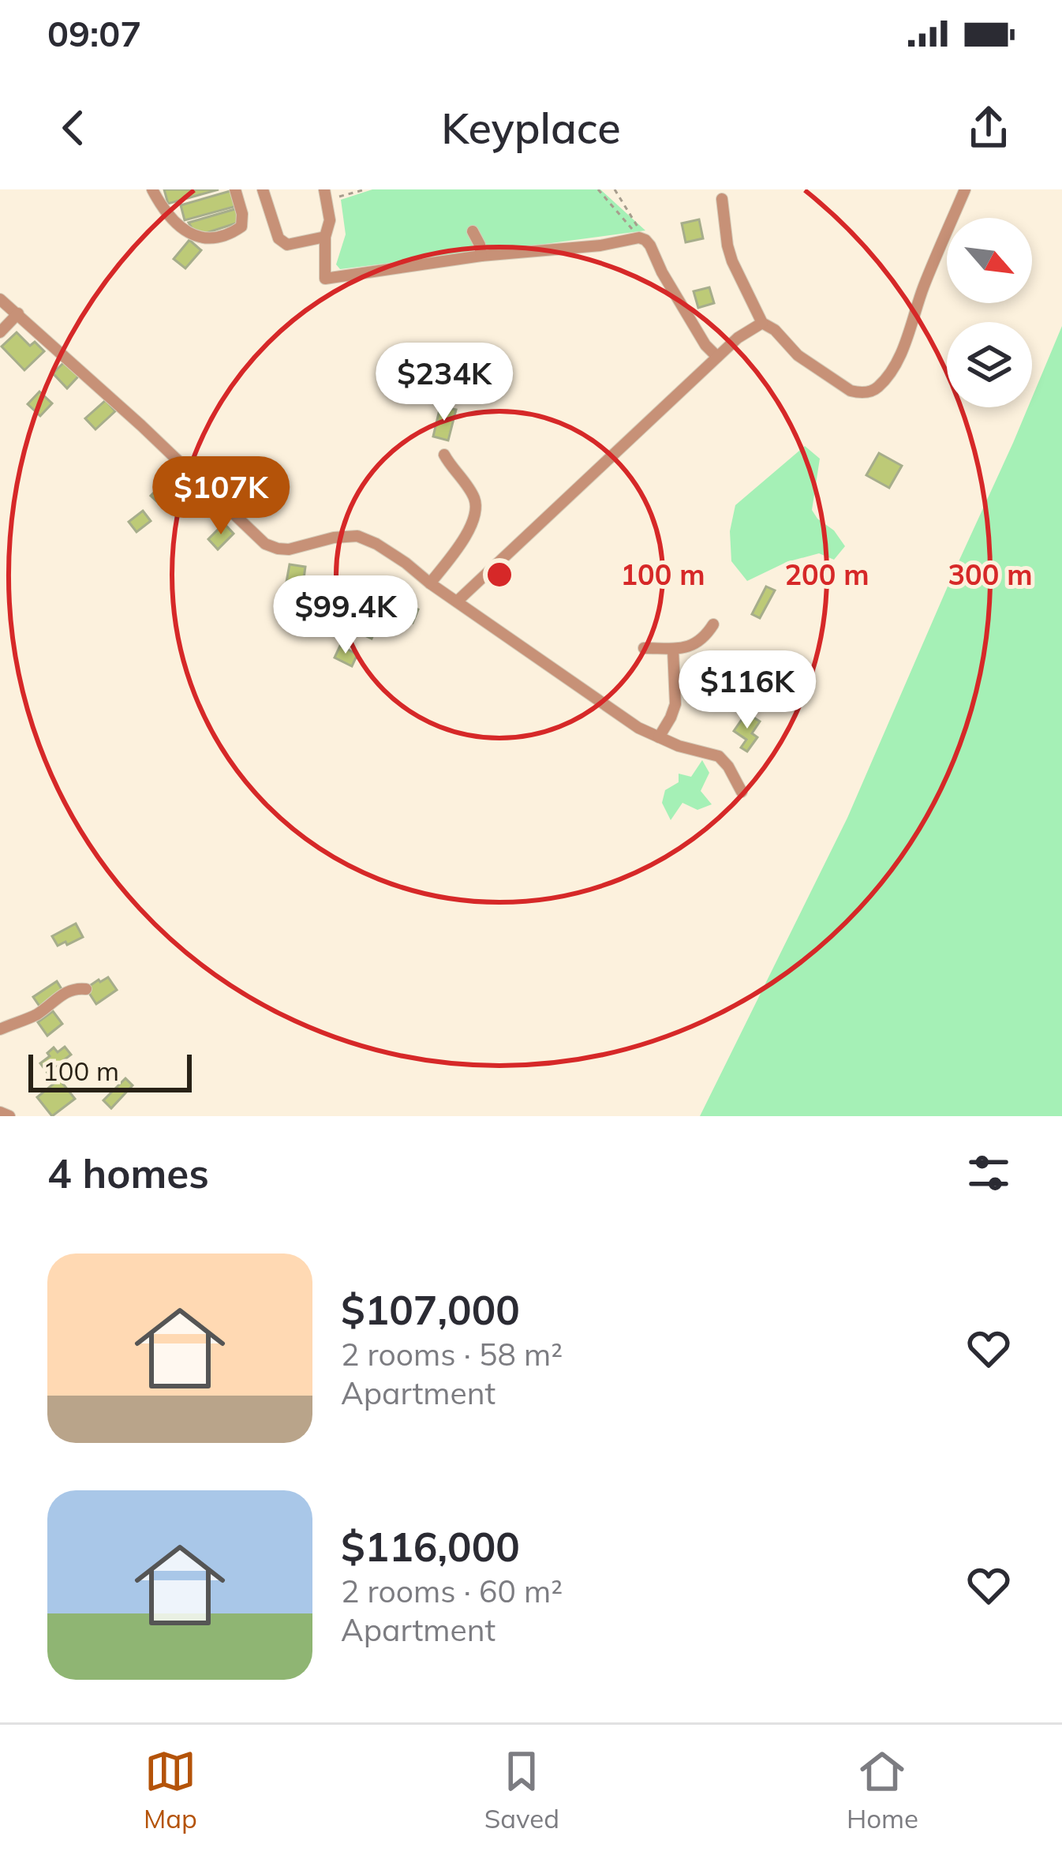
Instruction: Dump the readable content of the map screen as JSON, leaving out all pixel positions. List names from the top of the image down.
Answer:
{
  "scale_bar": "100 m",
  "north": "bottom right",
  "page": {
    "status": "09:07",
    "header": "Keyplace",
    "price": [
      "$234K",
      "$107K",
      "$99.4K",
      "$116K"
    ],
    "scale": "100 m",
    "heading": "4 homes",
    "list": [
      {
        "name": "$107,000",
        "note": "2 rooms · 58 m² · Apartment"
      },
      {
        "name": "$116,000",
        "note": "2 rooms · 60 m² · Apartment"
      }
    ],
    "tabs": ["Map", "Saved", "Home"]
  },
  "rings": ["100 m", "200 m", "300 m"]
}
